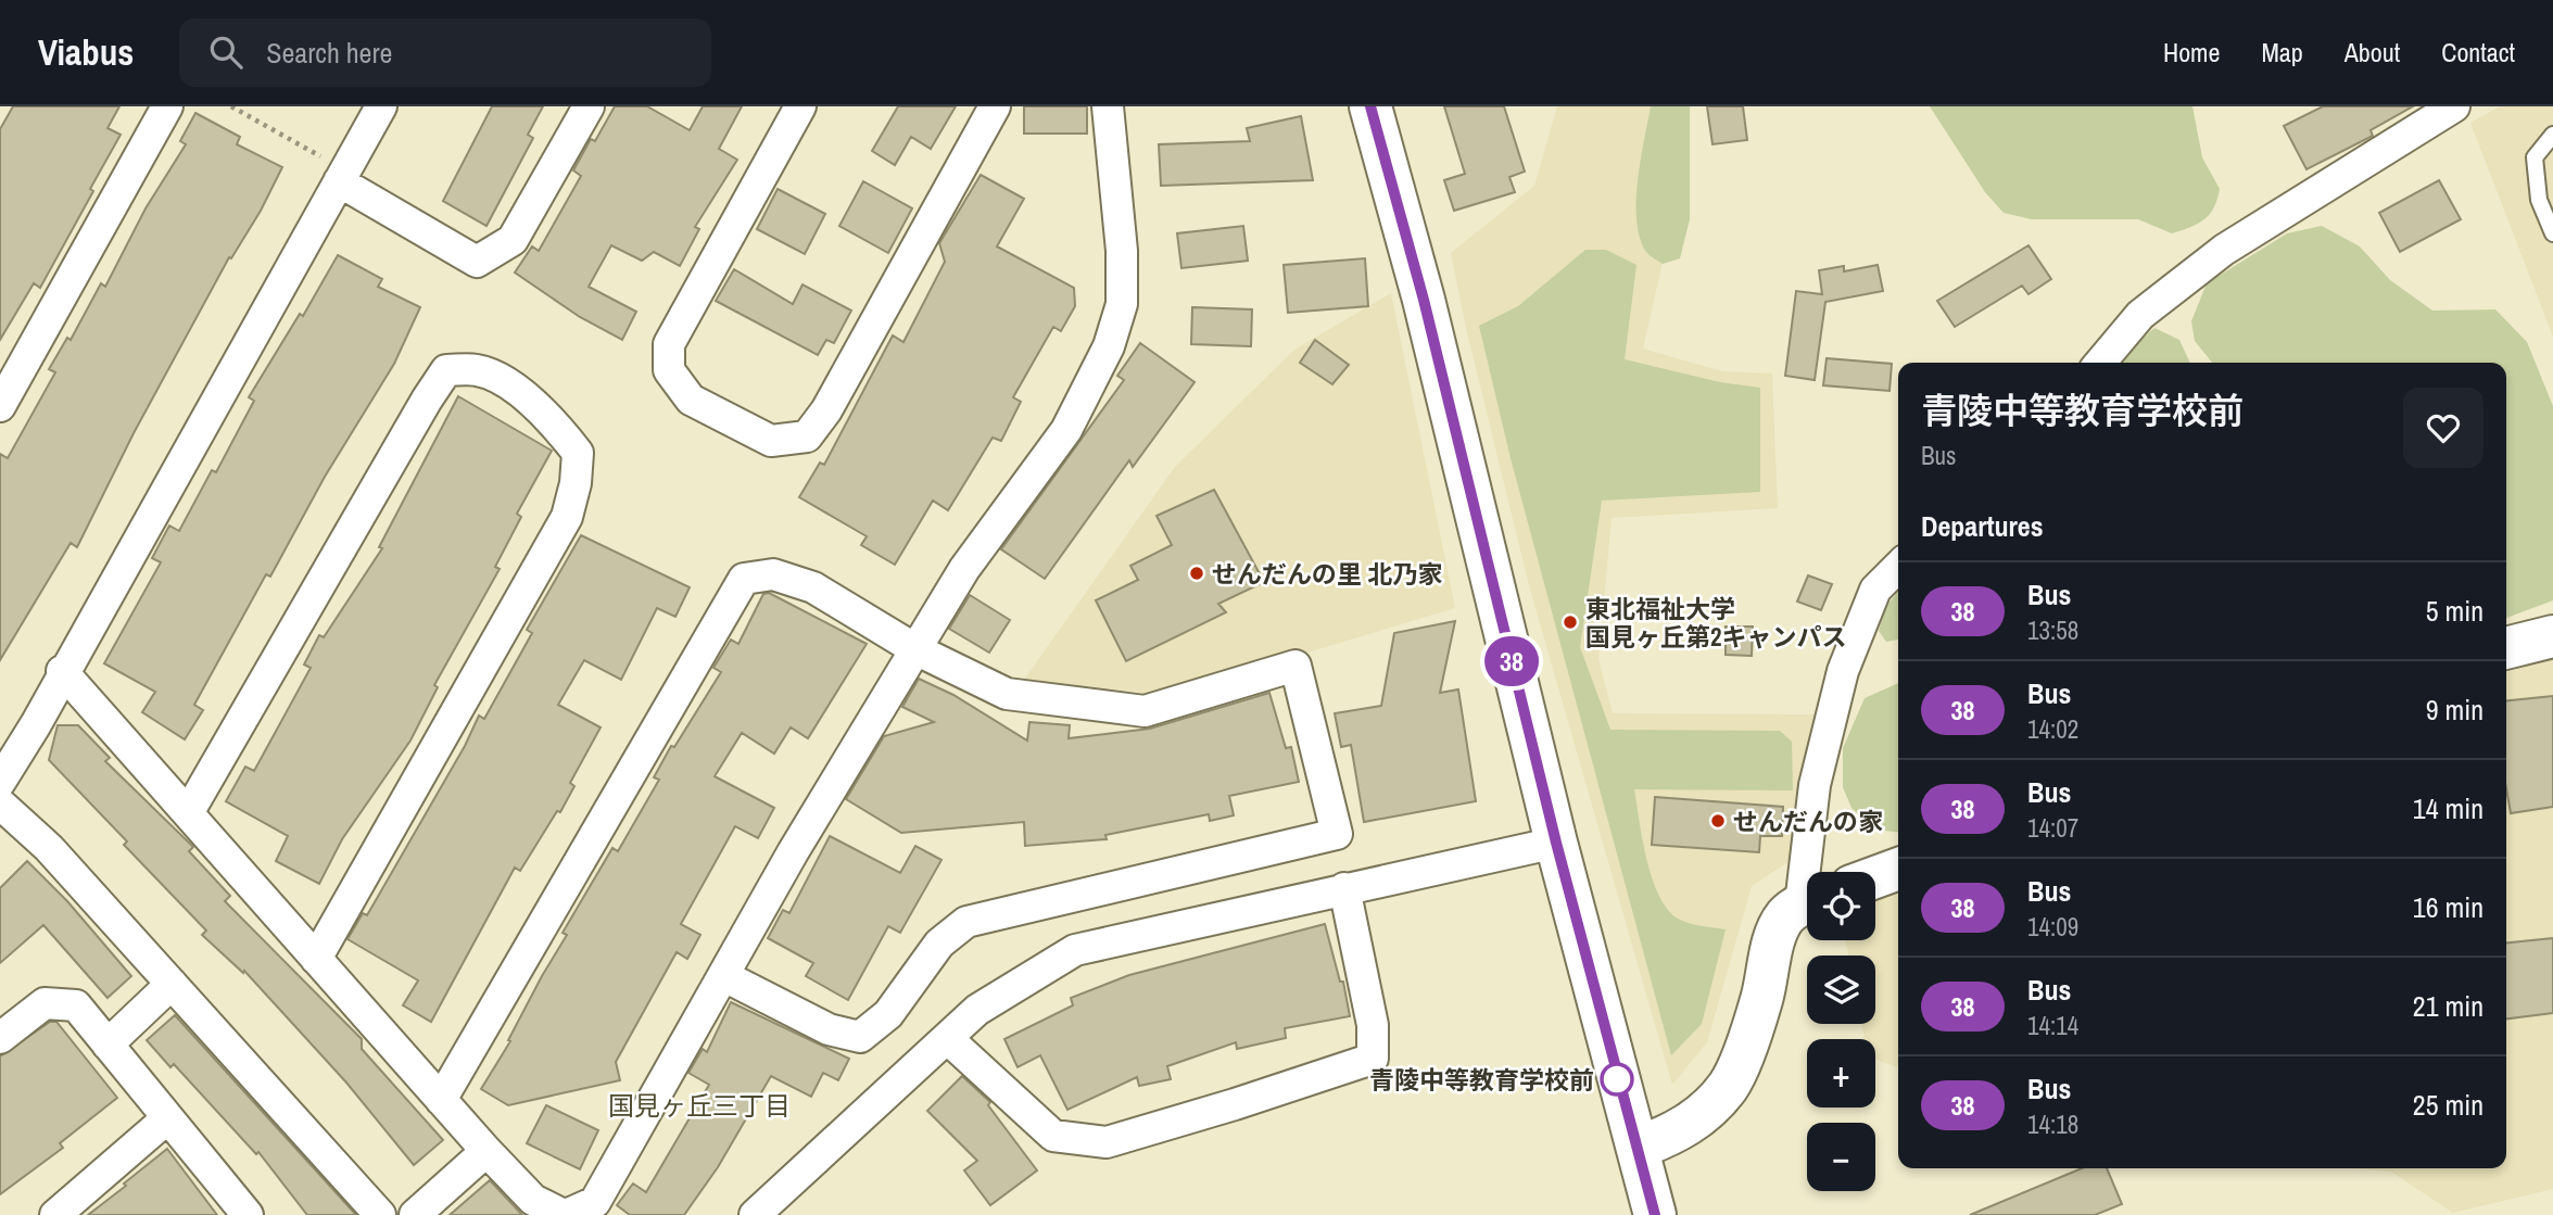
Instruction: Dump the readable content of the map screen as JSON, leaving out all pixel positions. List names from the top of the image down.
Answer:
{
  "districts": ["国見ヶ丘三丁目"],
  "places": [
    "せんだんの里 北乃家",
    "東北福祉大学 国見ヶ丘第2キャンパス",
    "せんだんの家",
    "青陵中等教育学校前"
  ],
  "lines": ["bus line 38"],
  "page": {
    "header": "Viabus",
    "search": "Search here",
    "nav": [
      "Home",
      "Map",
      "About",
      "Contact"
    ],
    "on_map": "38",
    "heading": [
      ["青陵中等教育学校前", "Bus"],
      "Departures"
    ],
    "list": [
      {
        "mark": "38",
        "name": "Bus",
        "note": "13:58",
        "value": "5 min"
      },
      {
        "mark": "38",
        "name": "Bus",
        "note": "14:02",
        "value": "9 min"
      },
      {
        "mark": "38",
        "name": "Bus",
        "note": "14:07",
        "value": "14 min"
      },
      {
        "mark": "38",
        "name": "Bus",
        "note": "14:09",
        "value": "16 min"
      },
      {
        "mark": "38",
        "name": "Bus",
        "note": "14:14",
        "value": "21 min"
      },
      {
        "mark": "38",
        "name": "Bus",
        "note": "14:18",
        "value": "25 min"
      }
    ],
    "map_buttons": ["+", "−"]
  }
}
